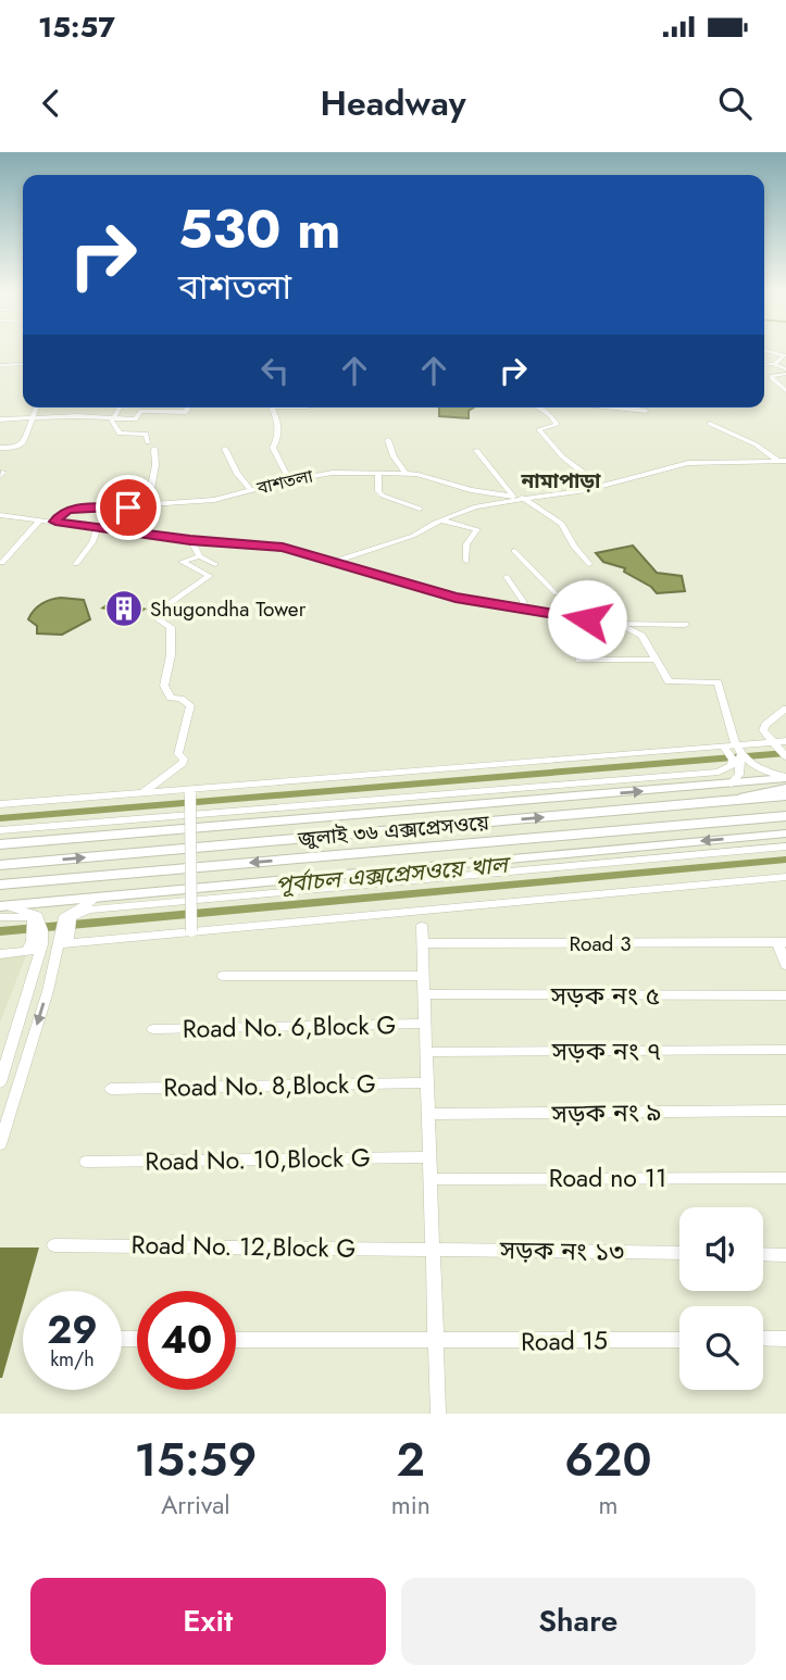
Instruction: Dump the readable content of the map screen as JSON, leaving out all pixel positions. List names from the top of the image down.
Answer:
{
  "streets": {
    "highway": ["জুলাই ৩৬ এক্সপ্রেসওয়ে"],
    "street": [
      "বাশতলা",
      "Road 3",
      "সড়ক নং ৫",
      "Road No. 6,Block G",
      "সড়ক নং ৭",
      "Road No. 8,Block G",
      "সড়ক নং ৯",
      "Road No. 10,Block G",
      "Road no 11",
      "Road No. 12,Block G",
      "সড়ক নং ১৩",
      "Road 15"
    ]
  },
  "crossings": [
    ["Road No. 12,Block G", "সড়ক নং ১৩"]
  ],
  "districts": ["নামাপাড়া"],
  "water": ["পূর্বাচল এক্সপ্রেসওয়ে খাল"],
  "places": {
    "building": ["Shugondha Tower"]
  },
  "page": {
    "status": "15:57",
    "header": "Headway",
    "turn": ["530 m", "বাশতলা"],
    "speed": "29 km/h",
    "limit": "40",
    "eta": [
      "15:59",
      "Arrival",
      "2",
      "min",
      "620",
      "m"
    ],
    "buttons": ["Exit", "Share"]
  }
}
